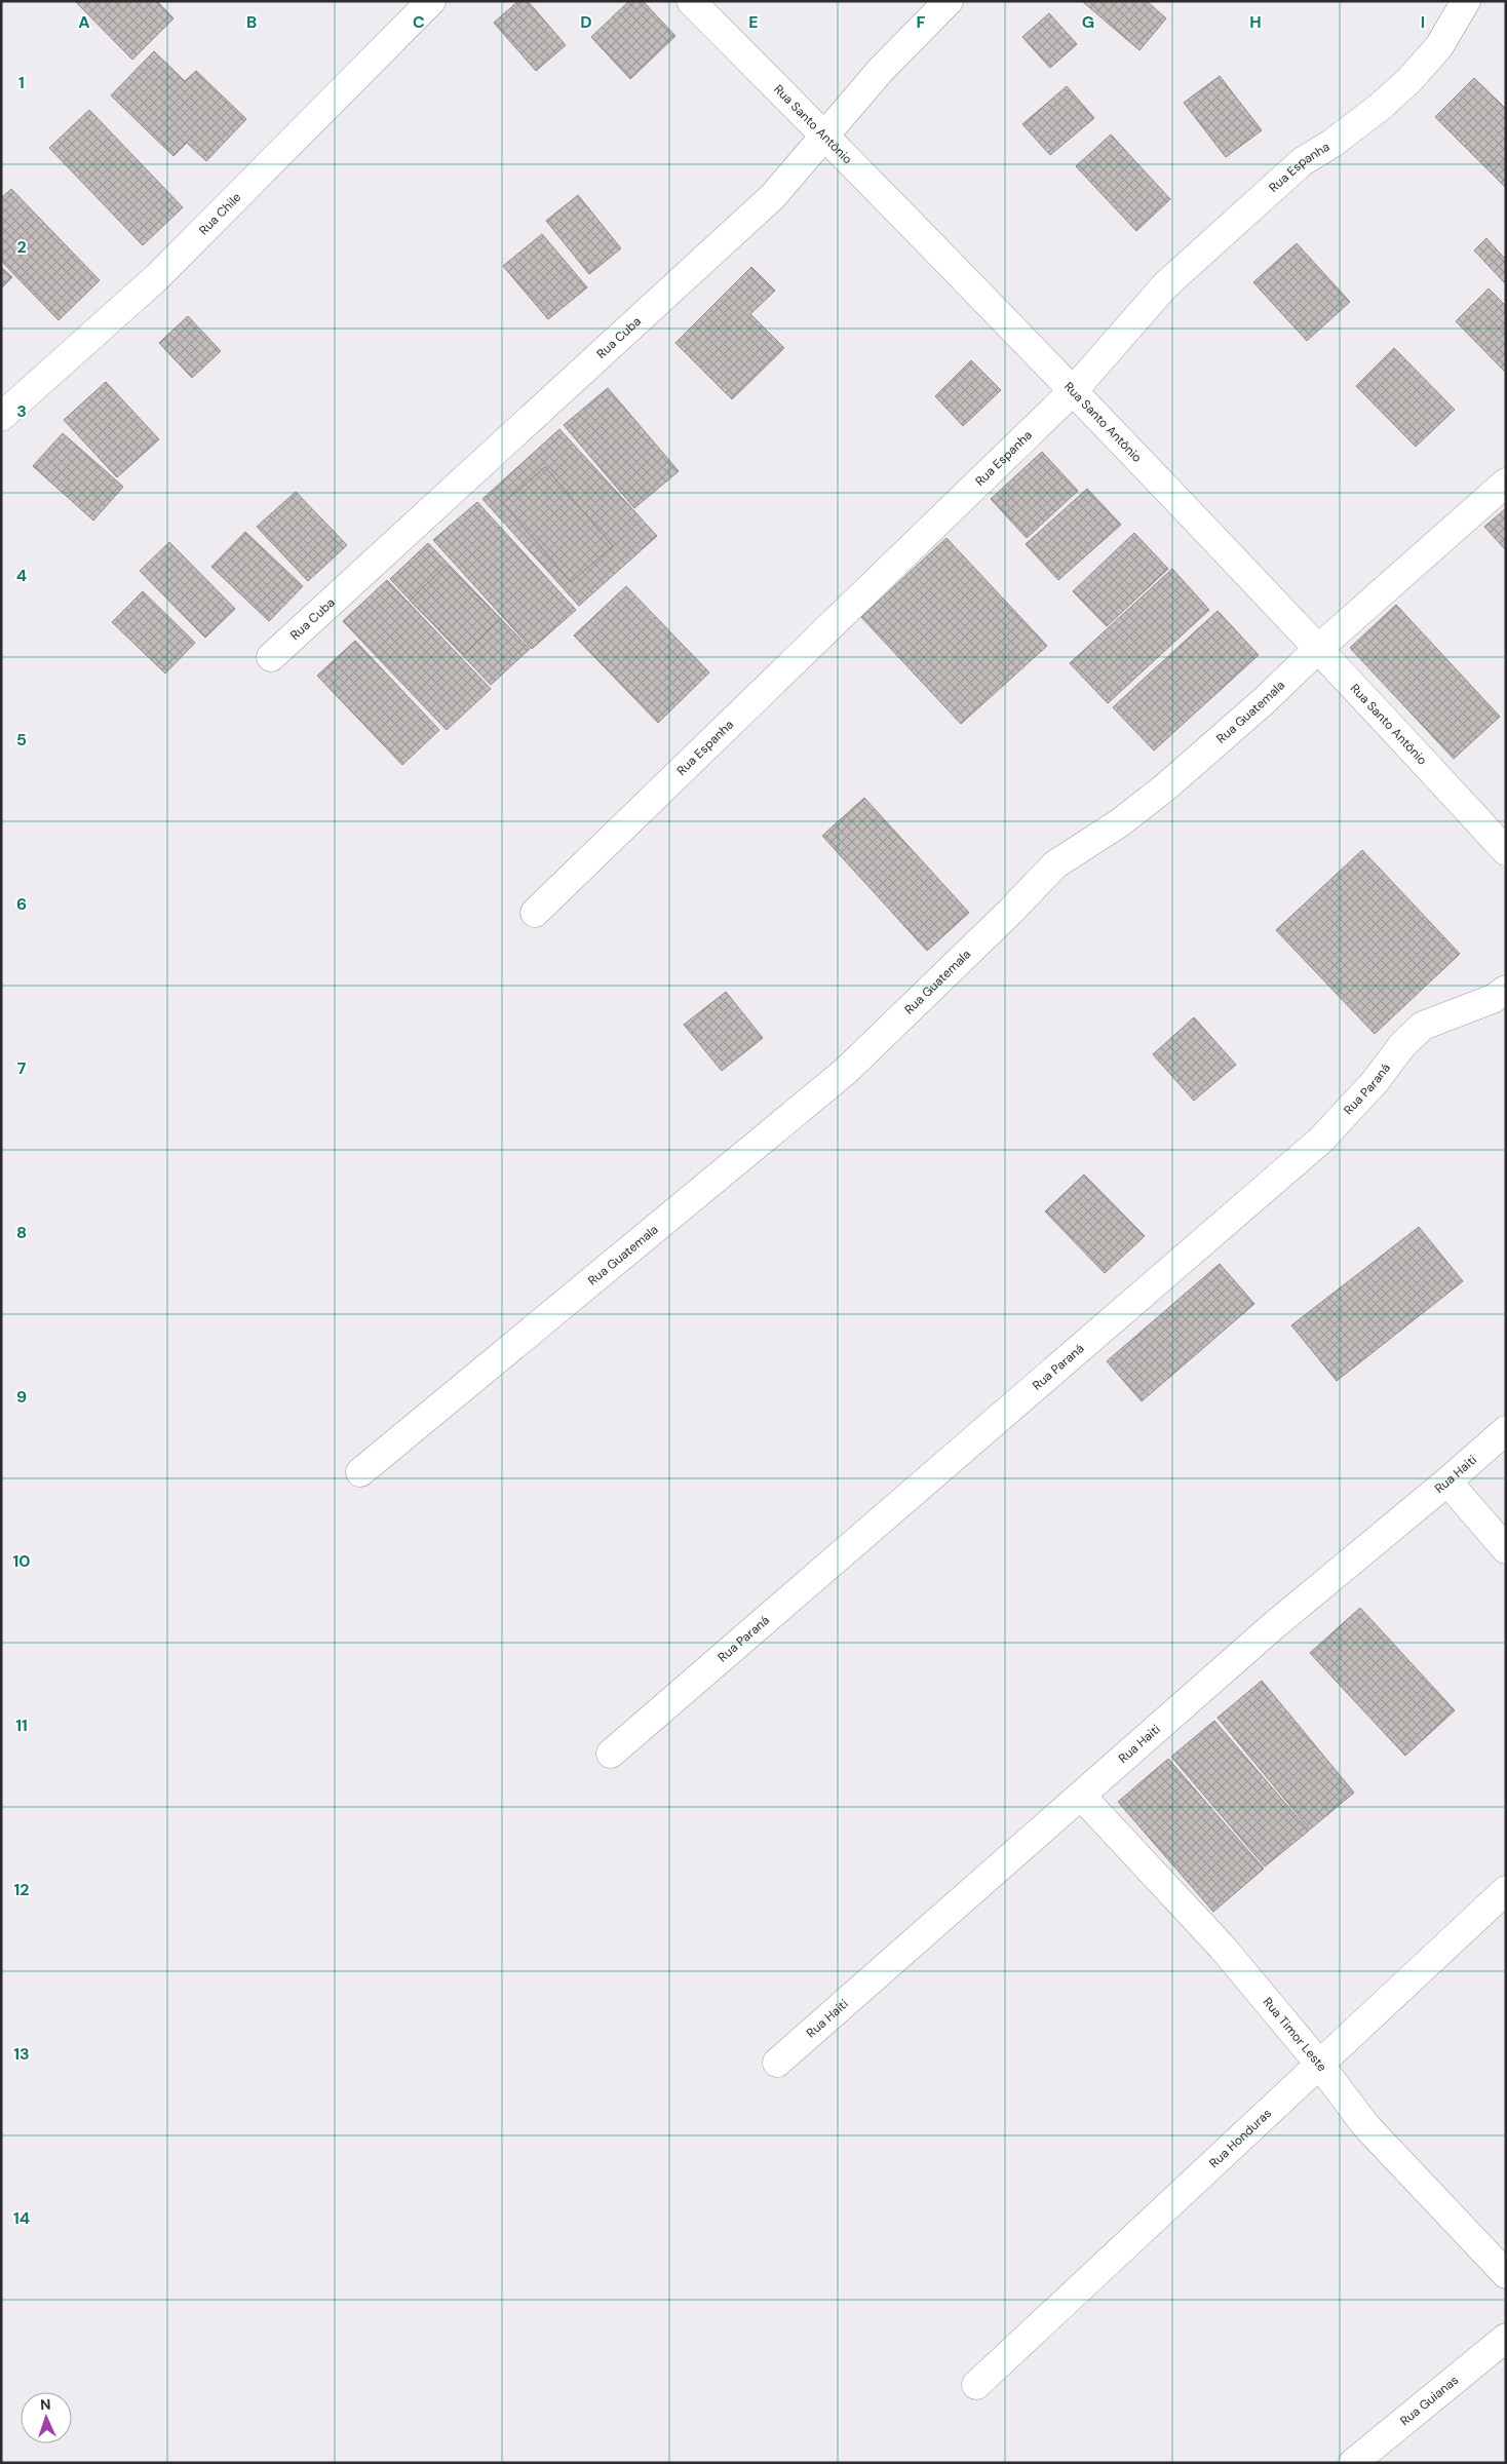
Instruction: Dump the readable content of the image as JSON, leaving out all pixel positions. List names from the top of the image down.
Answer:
{
  "streets": {
    "street": [
      "Rua Santo Antônio",
      "Rua Espanha",
      "Rua Chile",
      "Rua Cuba",
      "Rua Guatemala",
      "Rua Paraná",
      "Rua Haiti",
      "Rua Timor Leste",
      "Rua Honduras",
      "Rua Guianas"
    ]
  },
  "crossings": [
    ["Rua Santo Antônio", "Rua Espanha"],
    ["Rua Santo Antônio", "Rua Cuba"],
    ["Rua Santo Antônio", "Rua Guatemala"],
    ["Rua Haiti", "Rua Timor Leste"],
    ["Rua Timor Leste", "Rua Honduras"]
  ],
  "north": "top",
  "grid": {
    "columns": [
      "A",
      "B",
      "C",
      "D",
      "E",
      "F",
      "G",
      "H",
      "I"
    ],
    "rows": [
      "1",
      "2",
      "3",
      "4",
      "5",
      "6",
      "7",
      "8",
      "9",
      "10",
      "11",
      "12",
      "13",
      "14"
    ]
  }
}
